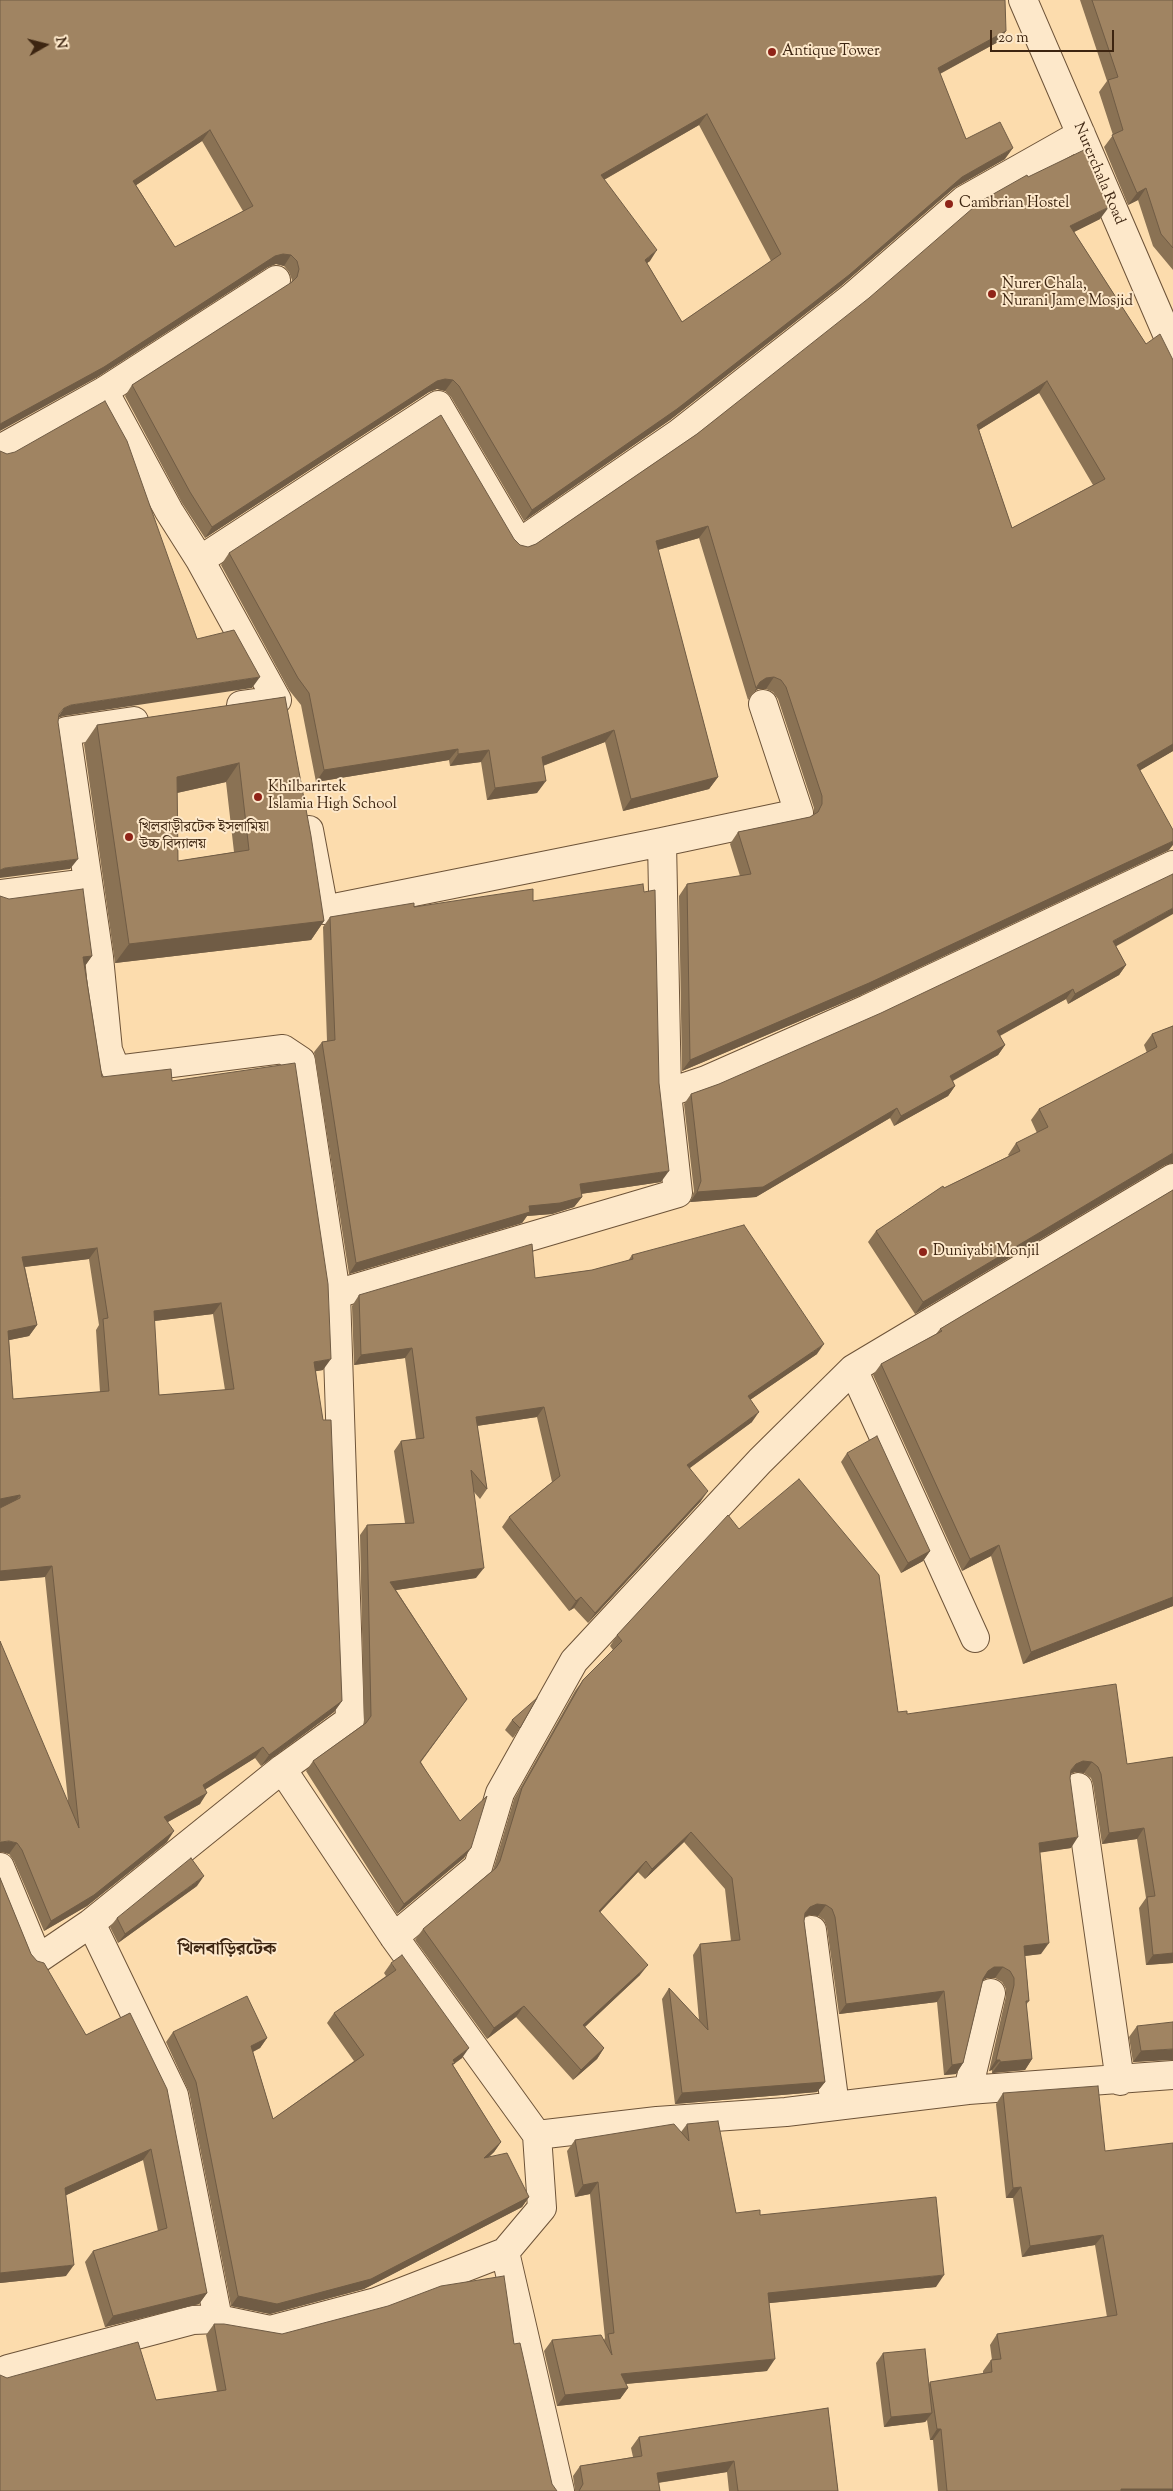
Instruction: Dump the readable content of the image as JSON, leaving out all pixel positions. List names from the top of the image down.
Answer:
{
  "streets": {
    "street": ["Nurerchala Road"]
  },
  "districts": ["খিলবাড়িরটেক"],
  "places": [
    "Antique Tower",
    "Cambrian Hostel",
    "Nurer Chala, Nurani Jam e Mosjid",
    "Khilbarirtek Islamia High School",
    "খিলবাড়ীরটেক ইসলামিয়া উচ্চ বিদ্যালয়",
    "Duniyabi Monjil"
  ],
  "scale_bar": "20 m",
  "north": "right"
}
